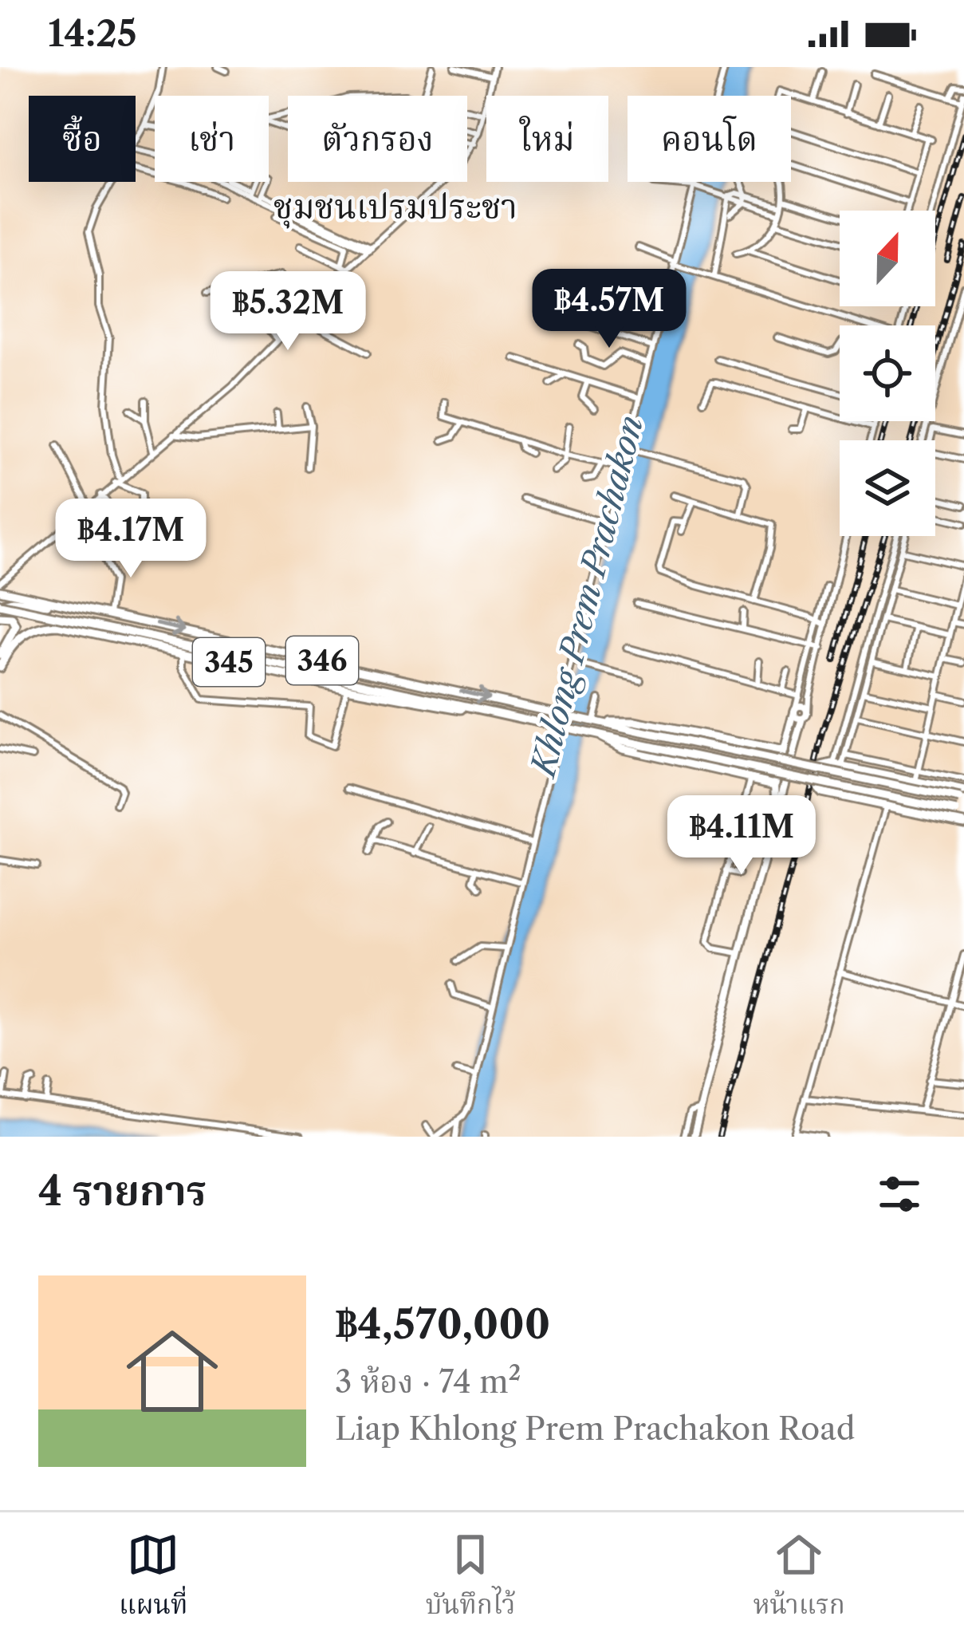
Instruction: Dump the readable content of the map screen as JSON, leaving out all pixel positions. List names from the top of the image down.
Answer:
{
  "streets": {
    "main road": ["346", "345"]
  },
  "crossings": [
    ["346", "345"]
  ],
  "districts": ["ชุมชนเปรมประชา"],
  "water": ["Khlong Prem Prachakon"],
  "north": "top",
  "page": {
    "status": "14:25",
    "chip": [
      "ซื้อ",
      "เช่า",
      "ตัวกรอง",
      "ใหม่",
      "คอนโด"
    ],
    "price": [
      "฿4.57M",
      "฿5.32M",
      "฿4.17M",
      "฿4.11M"
    ],
    "heading": "4 รายการ",
    "list": [
      {
        "name": "฿4,570,000",
        "note": "3 ห้อง · 74 m² · Liap Khlong Prem Prachakon Road"
      }
    ],
    "tabs": ["แผนที่", "บันทึกไว้", "หน้าแรก"]
  }
}
